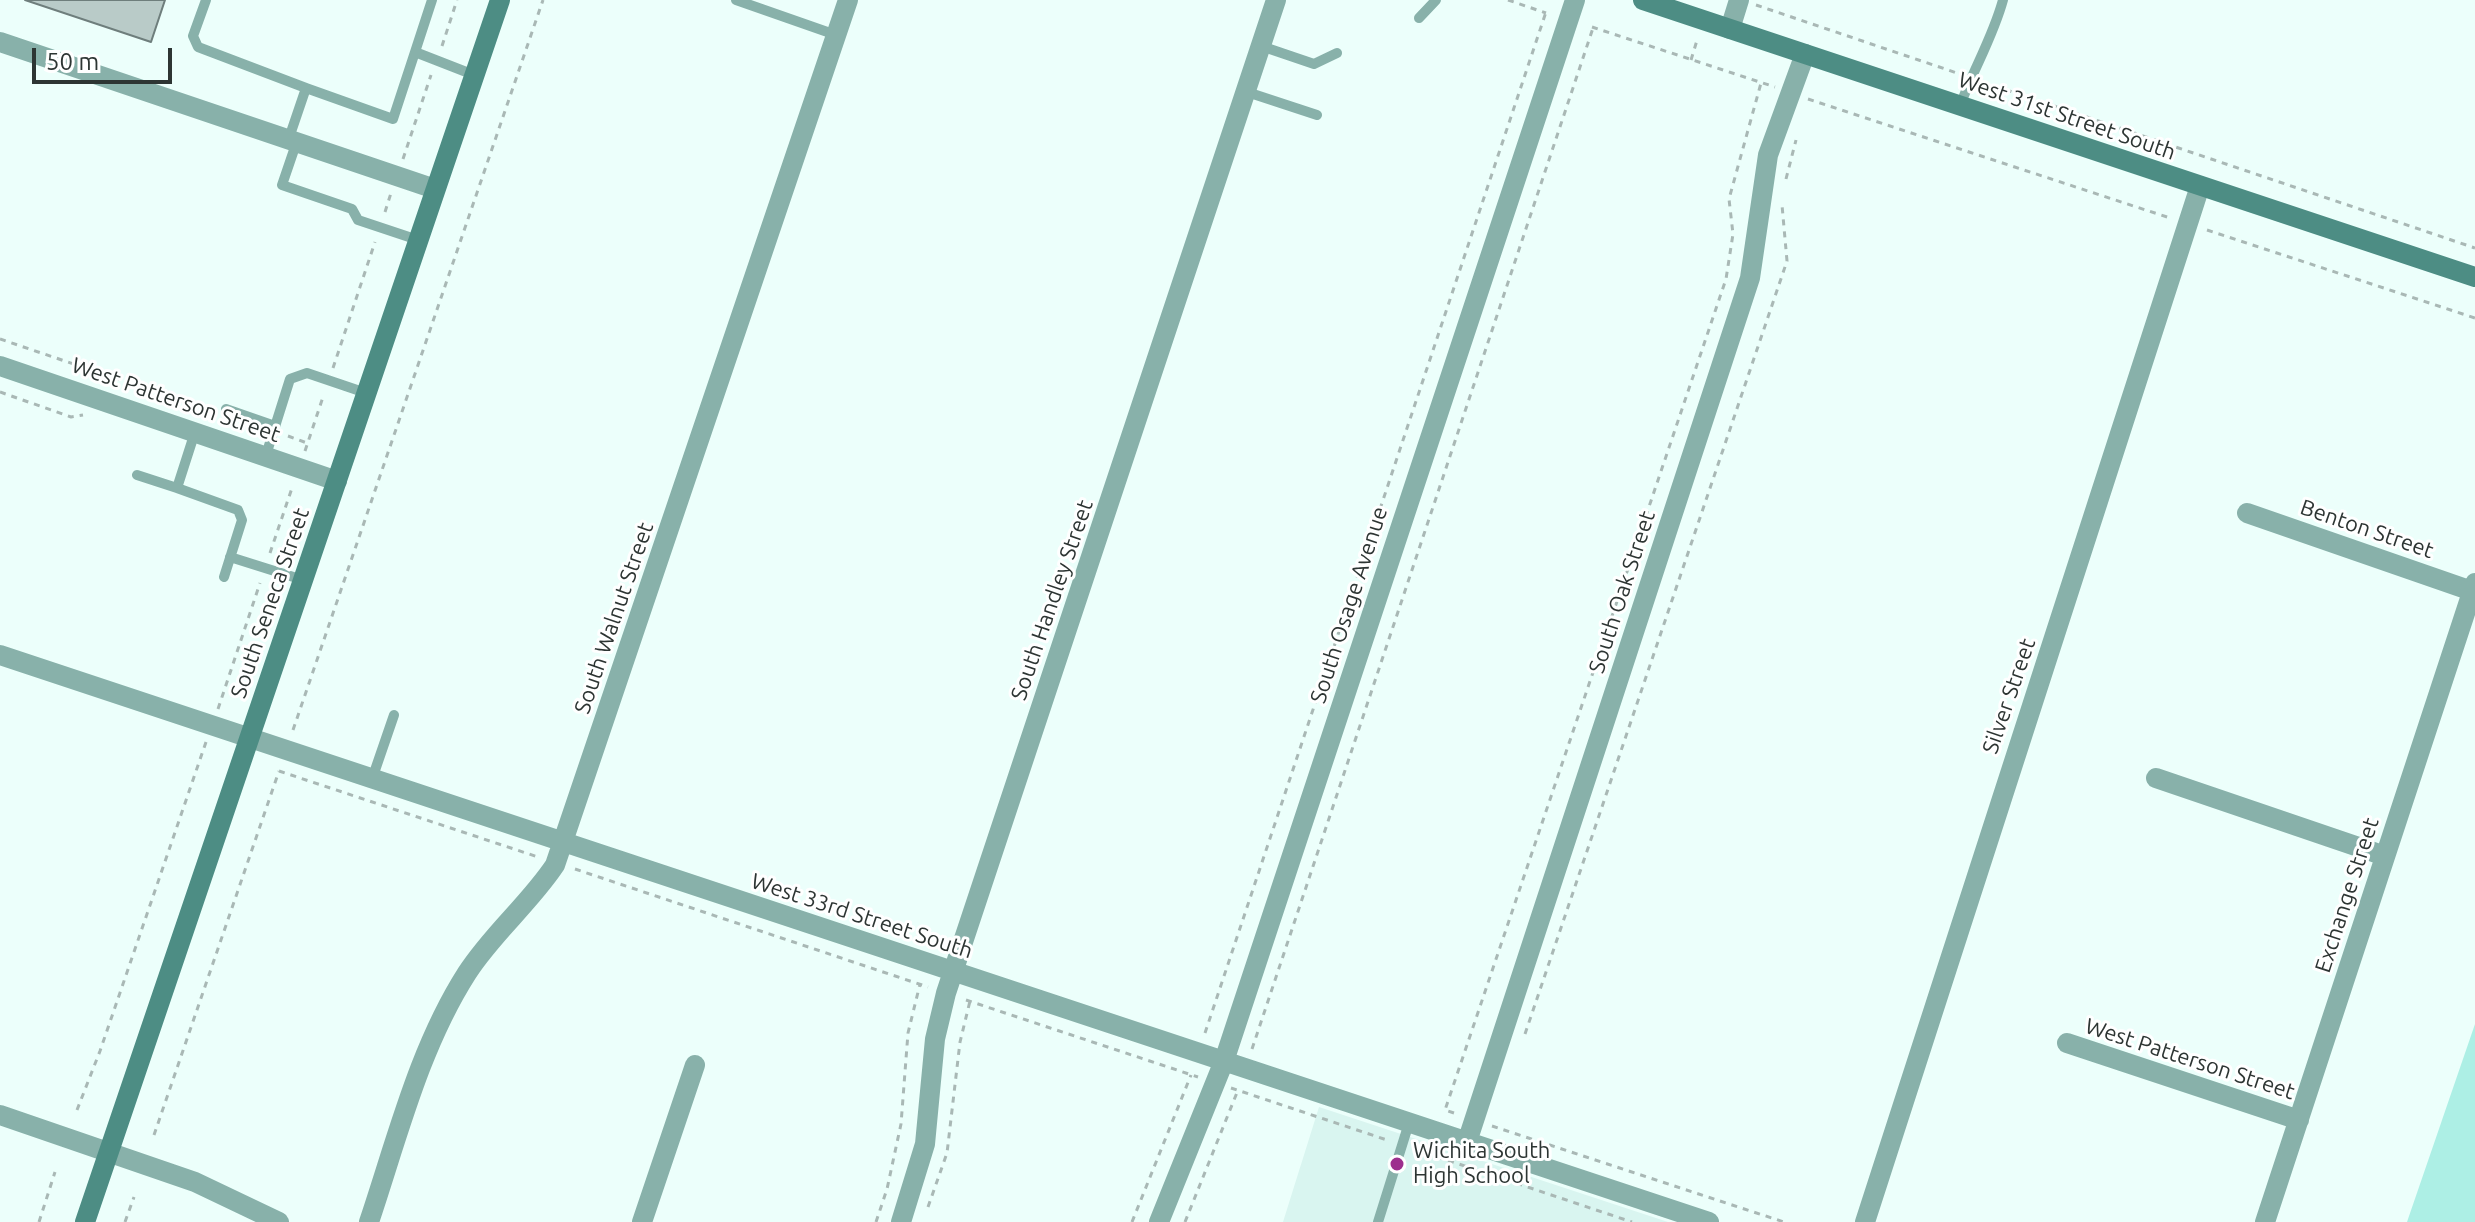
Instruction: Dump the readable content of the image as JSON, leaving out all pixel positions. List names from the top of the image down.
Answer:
{
  "streets": {
    "street": [
      "West 31st Street South",
      "West Patterson Street",
      "Benton Street",
      "South Oak Street",
      "South Handley Street",
      "South Seneca Street",
      "South Osage Avenue",
      "South Walnut Street",
      "Silver Street",
      "Exchange Street",
      "West 33rd Street South"
    ]
  },
  "crossings": [
    ["West 31st Street South", "South Oak Street"],
    ["West 31st Street South", "Silver Street"],
    ["West Patterson Street", "South Seneca Street"],
    ["West Patterson Street", "Exchange Street"],
    ["Benton Street", "Exchange Street"],
    ["South Oak Street", "West 33rd Street South"],
    ["South Handley Street", "West 33rd Street South"],
    ["South Seneca Street", "West 33rd Street South"],
    ["South Osage Avenue", "West 33rd Street South"],
    ["South Walnut Street", "West 33rd Street South"]
  ],
  "places": ["Wichita South High School"],
  "scale_bar": "50 m"
}
